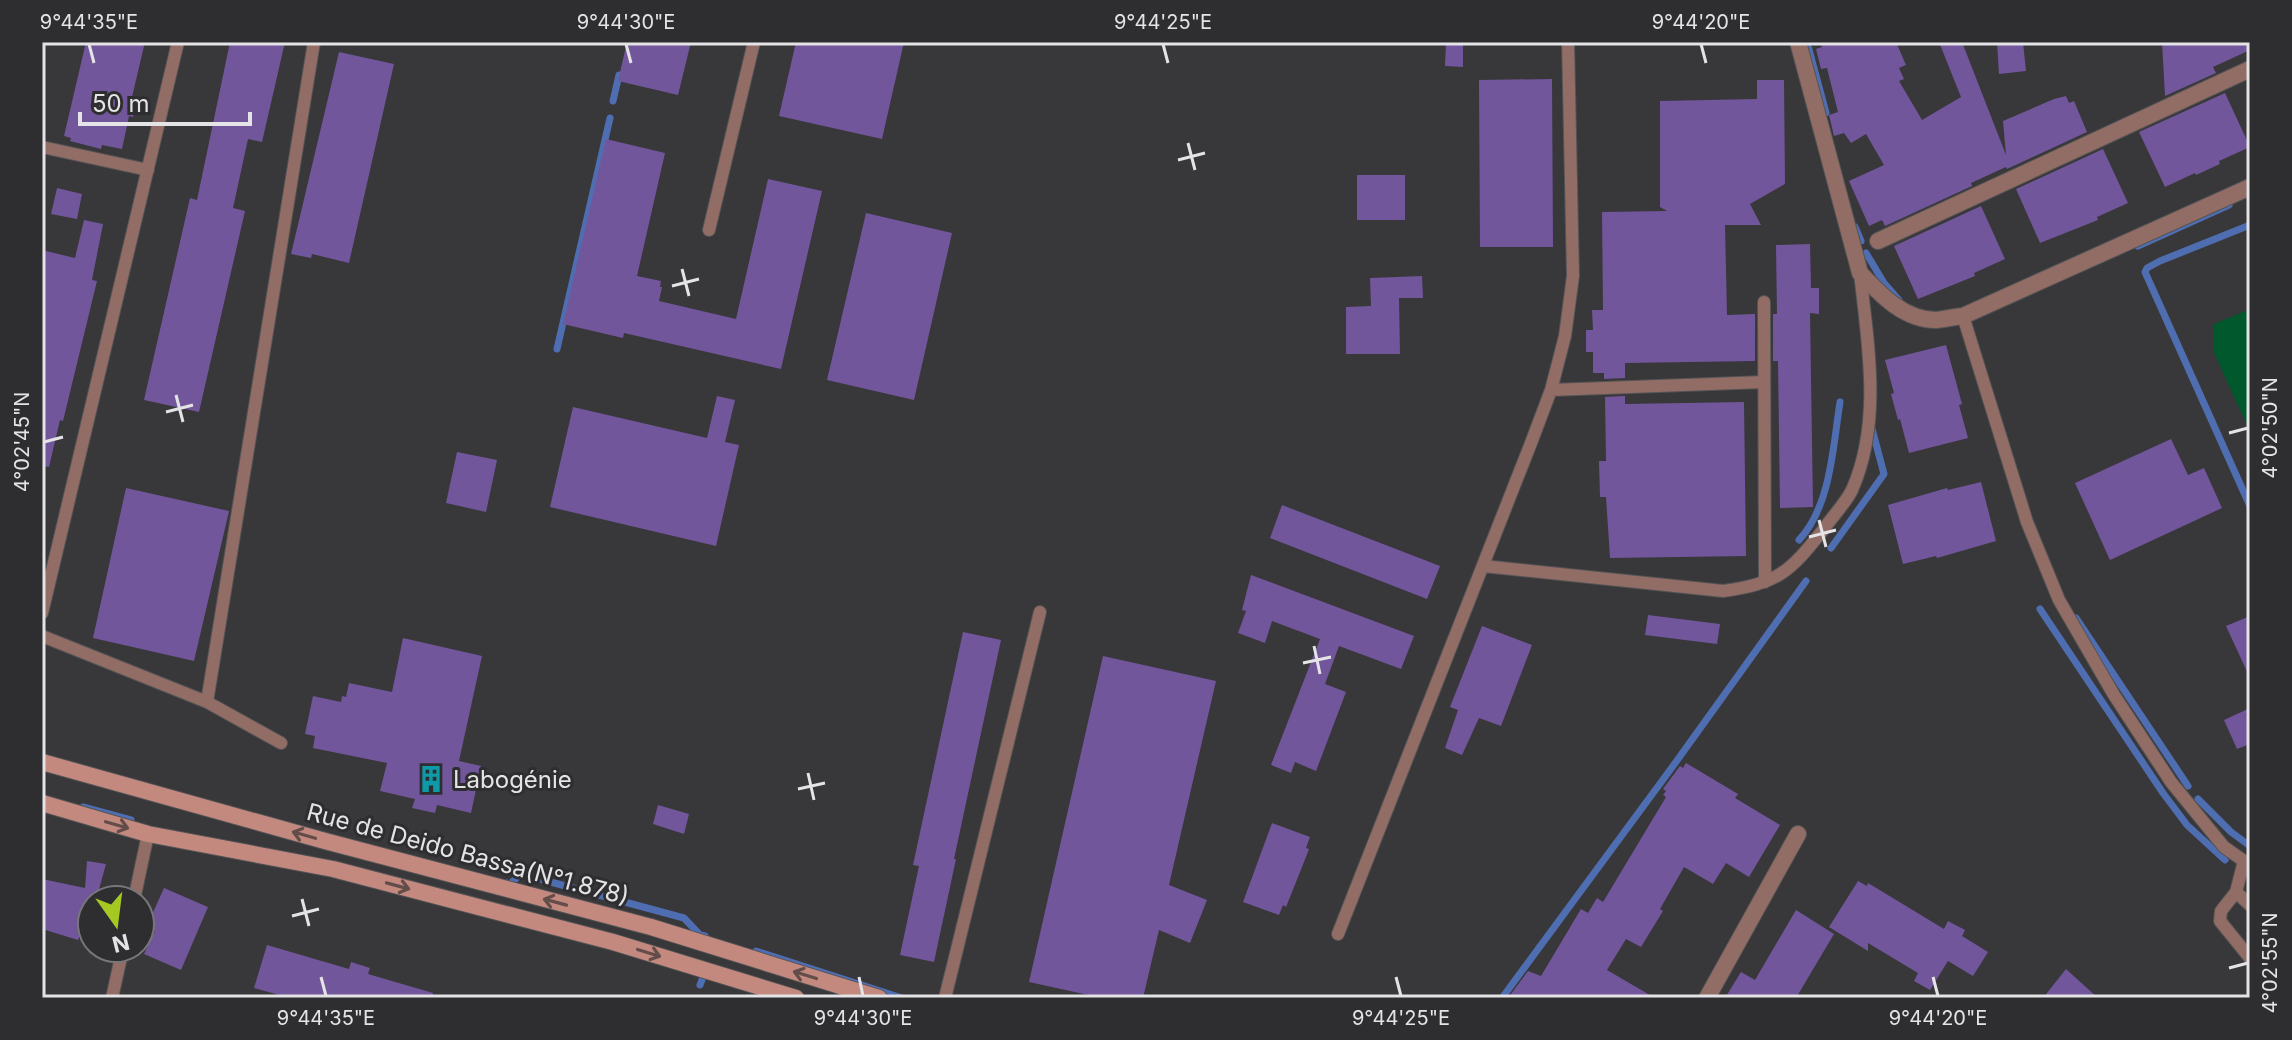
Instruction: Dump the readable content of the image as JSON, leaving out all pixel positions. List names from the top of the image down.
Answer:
{
  "streets": {
    "main road": ["Rue de Deido Bassa(N°1.878)"]
  },
  "places": {
    "building": ["Labogénie"]
  },
  "scale_bar": "50 m",
  "north": "bottom",
  "coordinates": [
    "9°44'35\"E",
    "9°44'30\"E",
    "9°44'25\"E",
    "9°44'20\"E",
    "4°02'50\"N",
    "4°02'45\"N",
    "4°02'55\"N"
  ]
}
